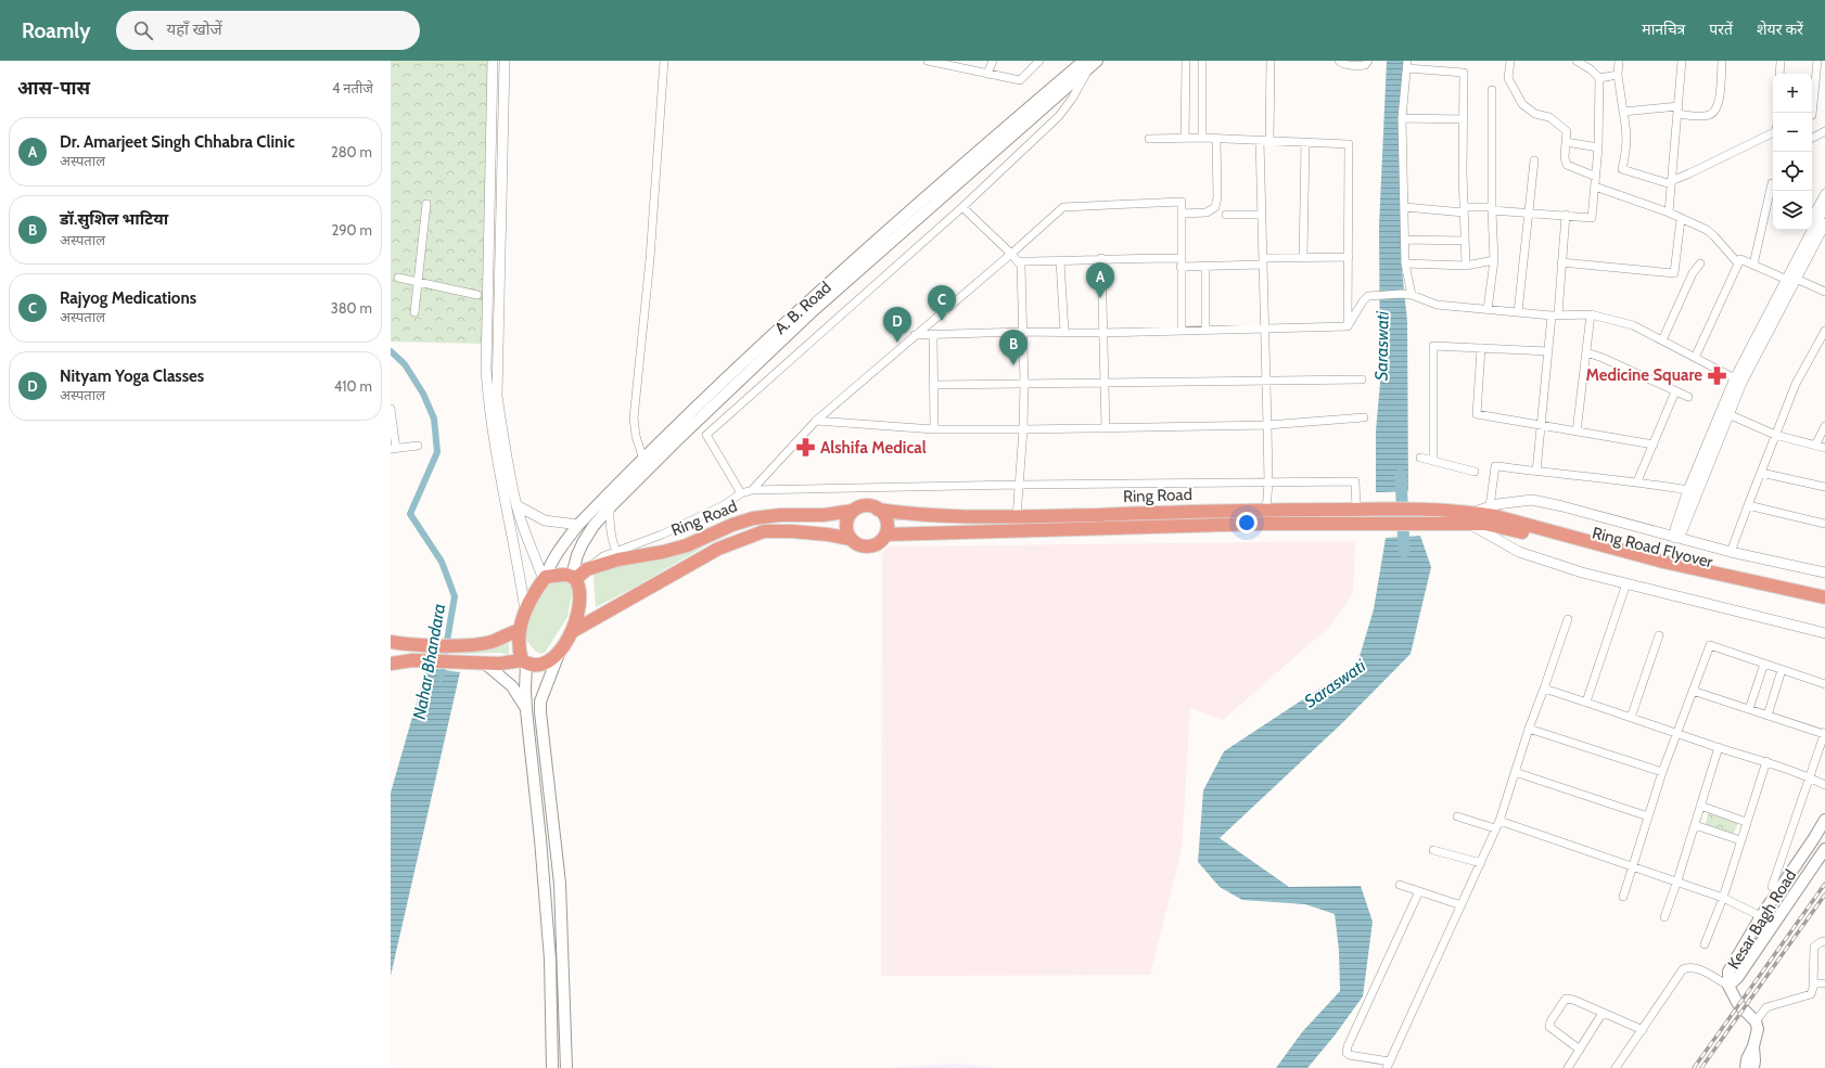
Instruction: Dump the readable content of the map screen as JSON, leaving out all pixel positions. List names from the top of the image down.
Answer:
{
  "streets": {
    "highway": ["Ring Road", "Ring Road Flyover"],
    "main road": ["A. B. Road", "Kesar Bagh Road"]
  },
  "crossings": [
    ["A. B. Road", "Ring Road"],
    ["Ring Road", "Ring Road Flyover"]
  ],
  "water": ["Saraswati", "Nahar Bhandara"],
  "places": {
    "pharmacy": ["Medicine Square", "Alshifa Medical"]
  },
  "page": {
    "header": "Roamly",
    "search": "यहाँ खोजें",
    "nav": ["मानचित्र", "परतें", "शेयर करें"],
    "heading": ["आस-पास", "4 नतीजे"],
    "map_buttons": ["+", "−"],
    "list": [
      {
        "mark": "A",
        "name": "Dr. Amarjeet Singh Chhabra Clinic",
        "note": "अस्पताल",
        "value": "280 m"
      },
      {
        "mark": "B",
        "name": "डॉ.सुशिल भाटिया",
        "note": "अस्पताल",
        "value": "290 m"
      },
      {
        "mark": "C",
        "name": "Rajyog Medications",
        "note": "अस्पताल",
        "value": "380 m"
      },
      {
        "mark": "D",
        "name": "Nityam Yoga Classes",
        "note": "अस्पताल",
        "value": "410 m"
      }
    ],
    "pins": [
      "A",
      "C",
      "D",
      "B"
    ]
  }
}
